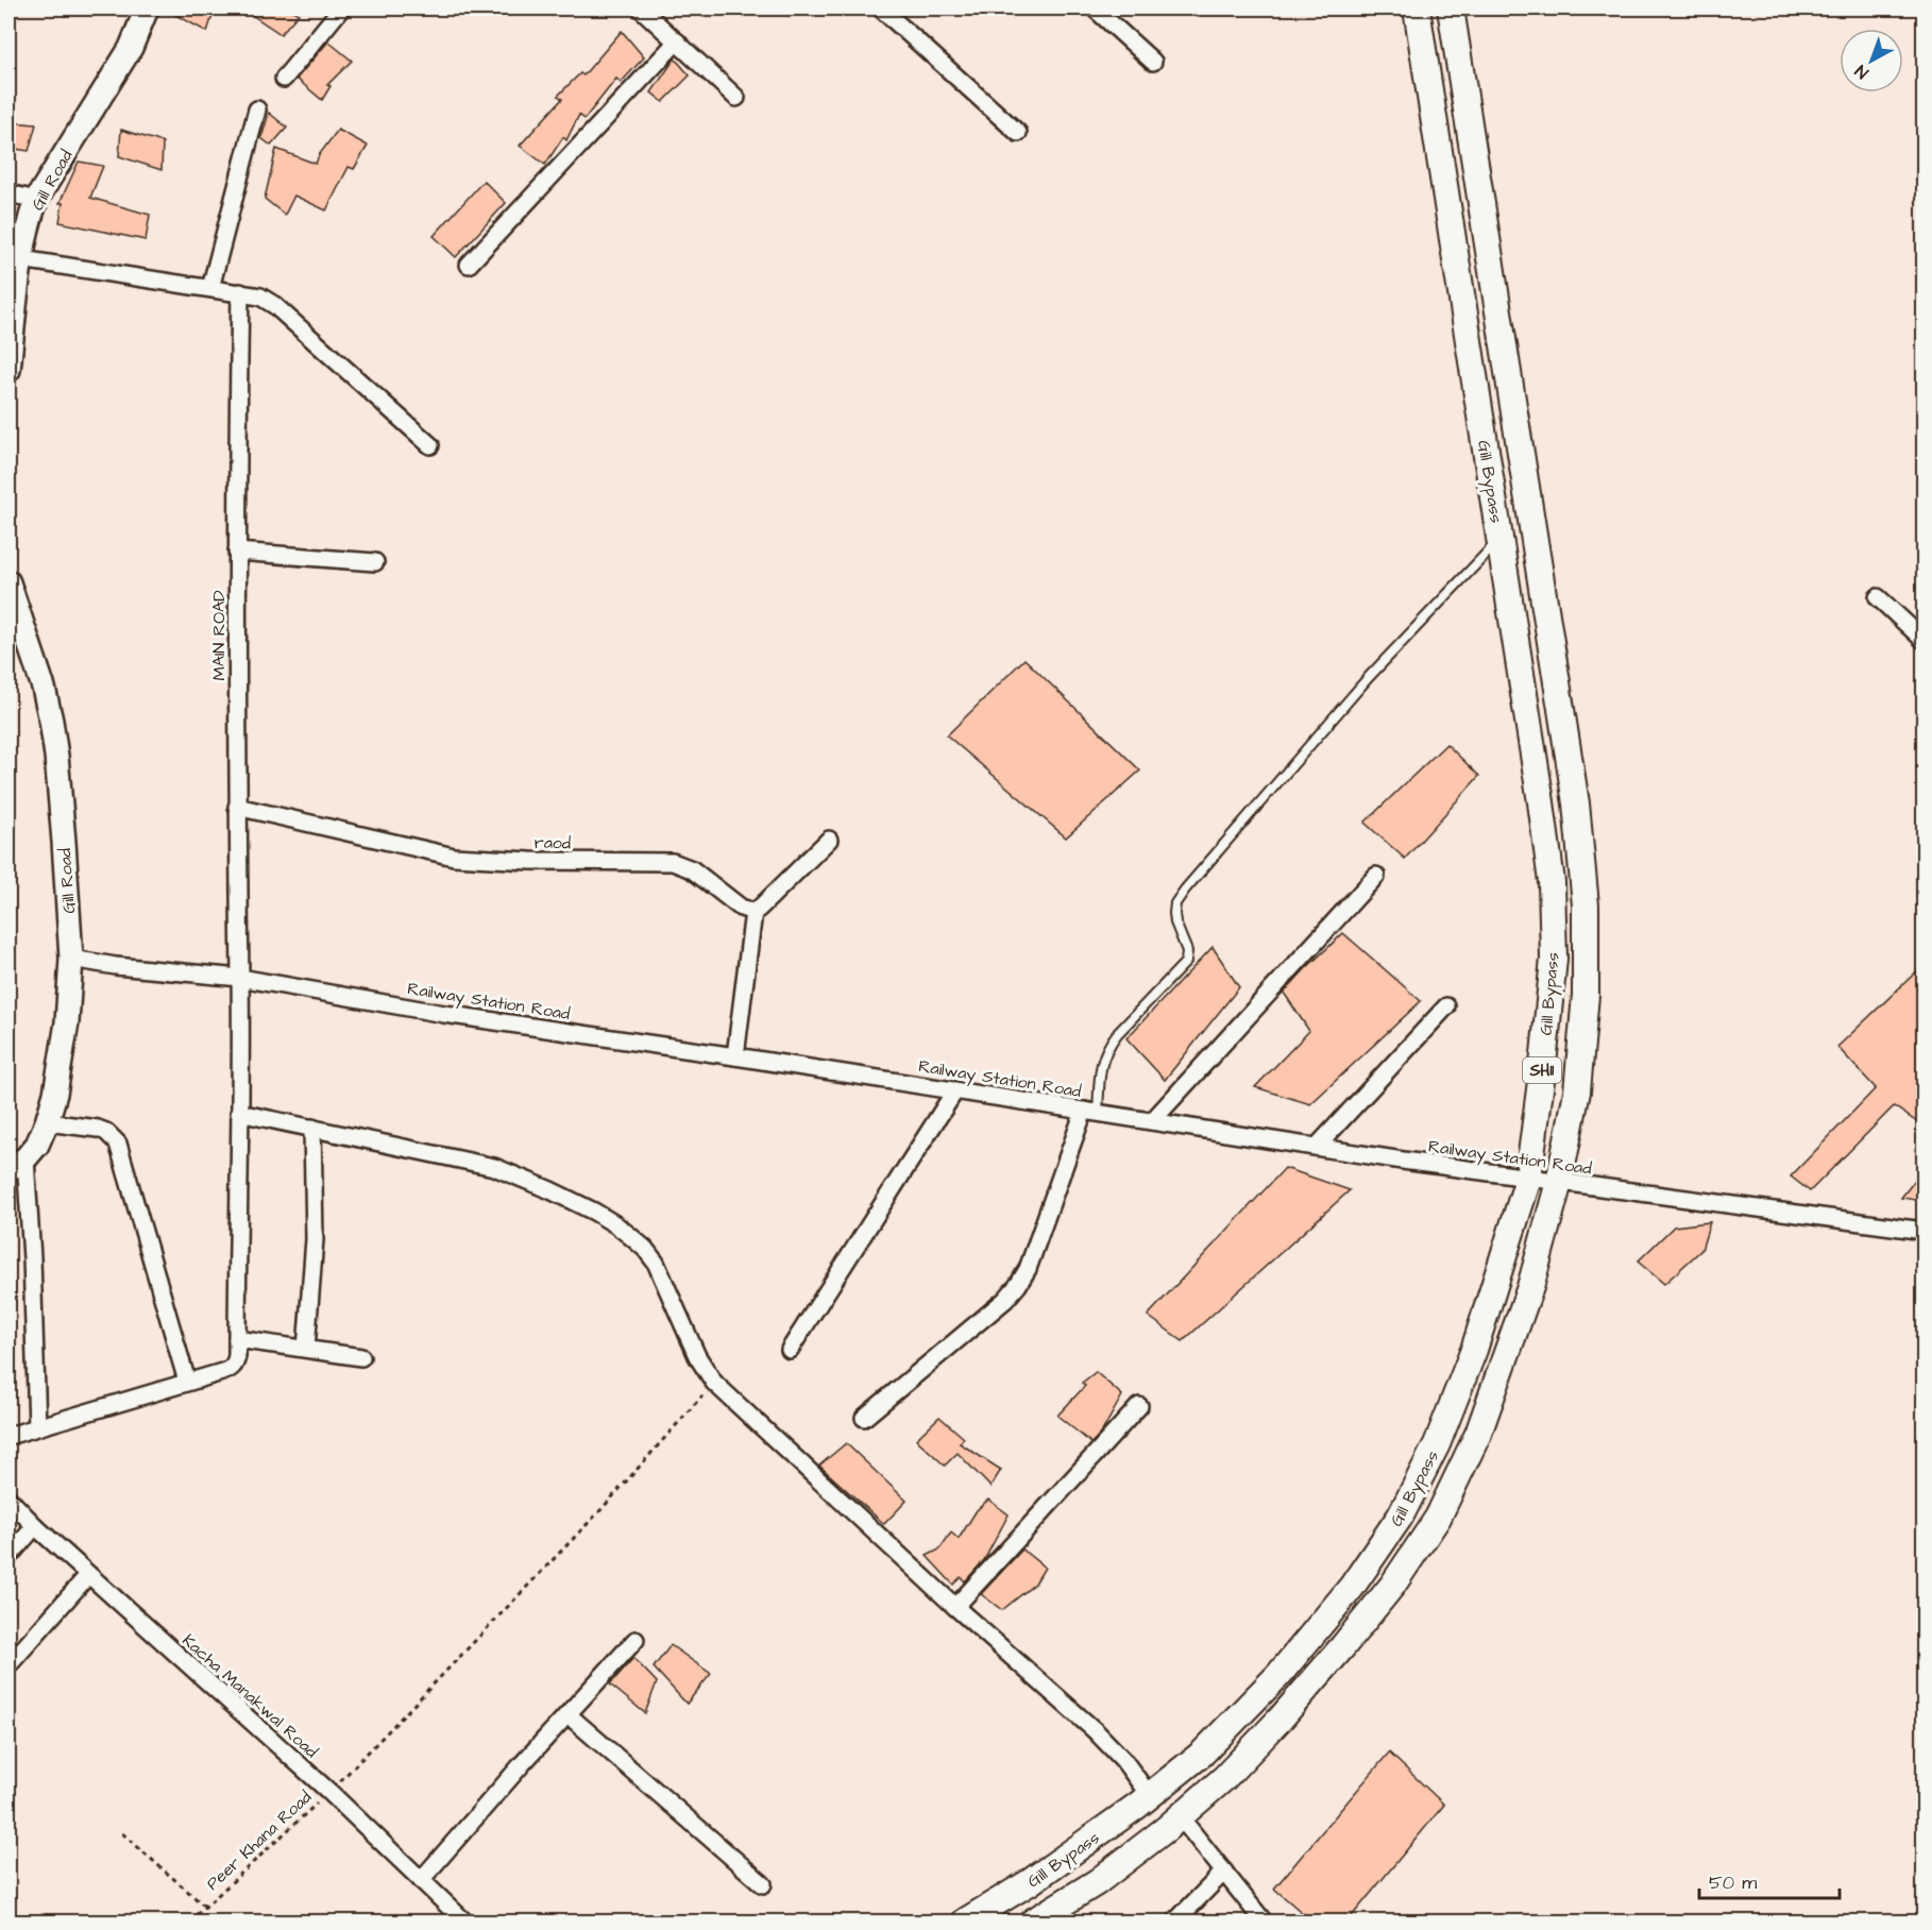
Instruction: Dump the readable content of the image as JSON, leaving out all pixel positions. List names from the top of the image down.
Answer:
{
  "streets": {
    "main road": ["Gill Bypass", "SH11"],
    "street": [
      "Gill Road",
      "MAIN ROAD",
      "raod",
      "Railway Station Road",
      "Kacha Manakwal Road"
    ],
    "path": ["Peer Khana Road"]
  },
  "crossings": [
    ["Gill Road", "Railway Station Road"],
    ["Gill Bypass", "Railway Station Road"],
    ["MAIN ROAD", "raod"],
    ["MAIN ROAD", "Railway Station Road"],
    ["Kacha Manakwal Road", "Peer Khana Road"]
  ],
  "scale_bar": "50 m",
  "north": "bottom left"
}
